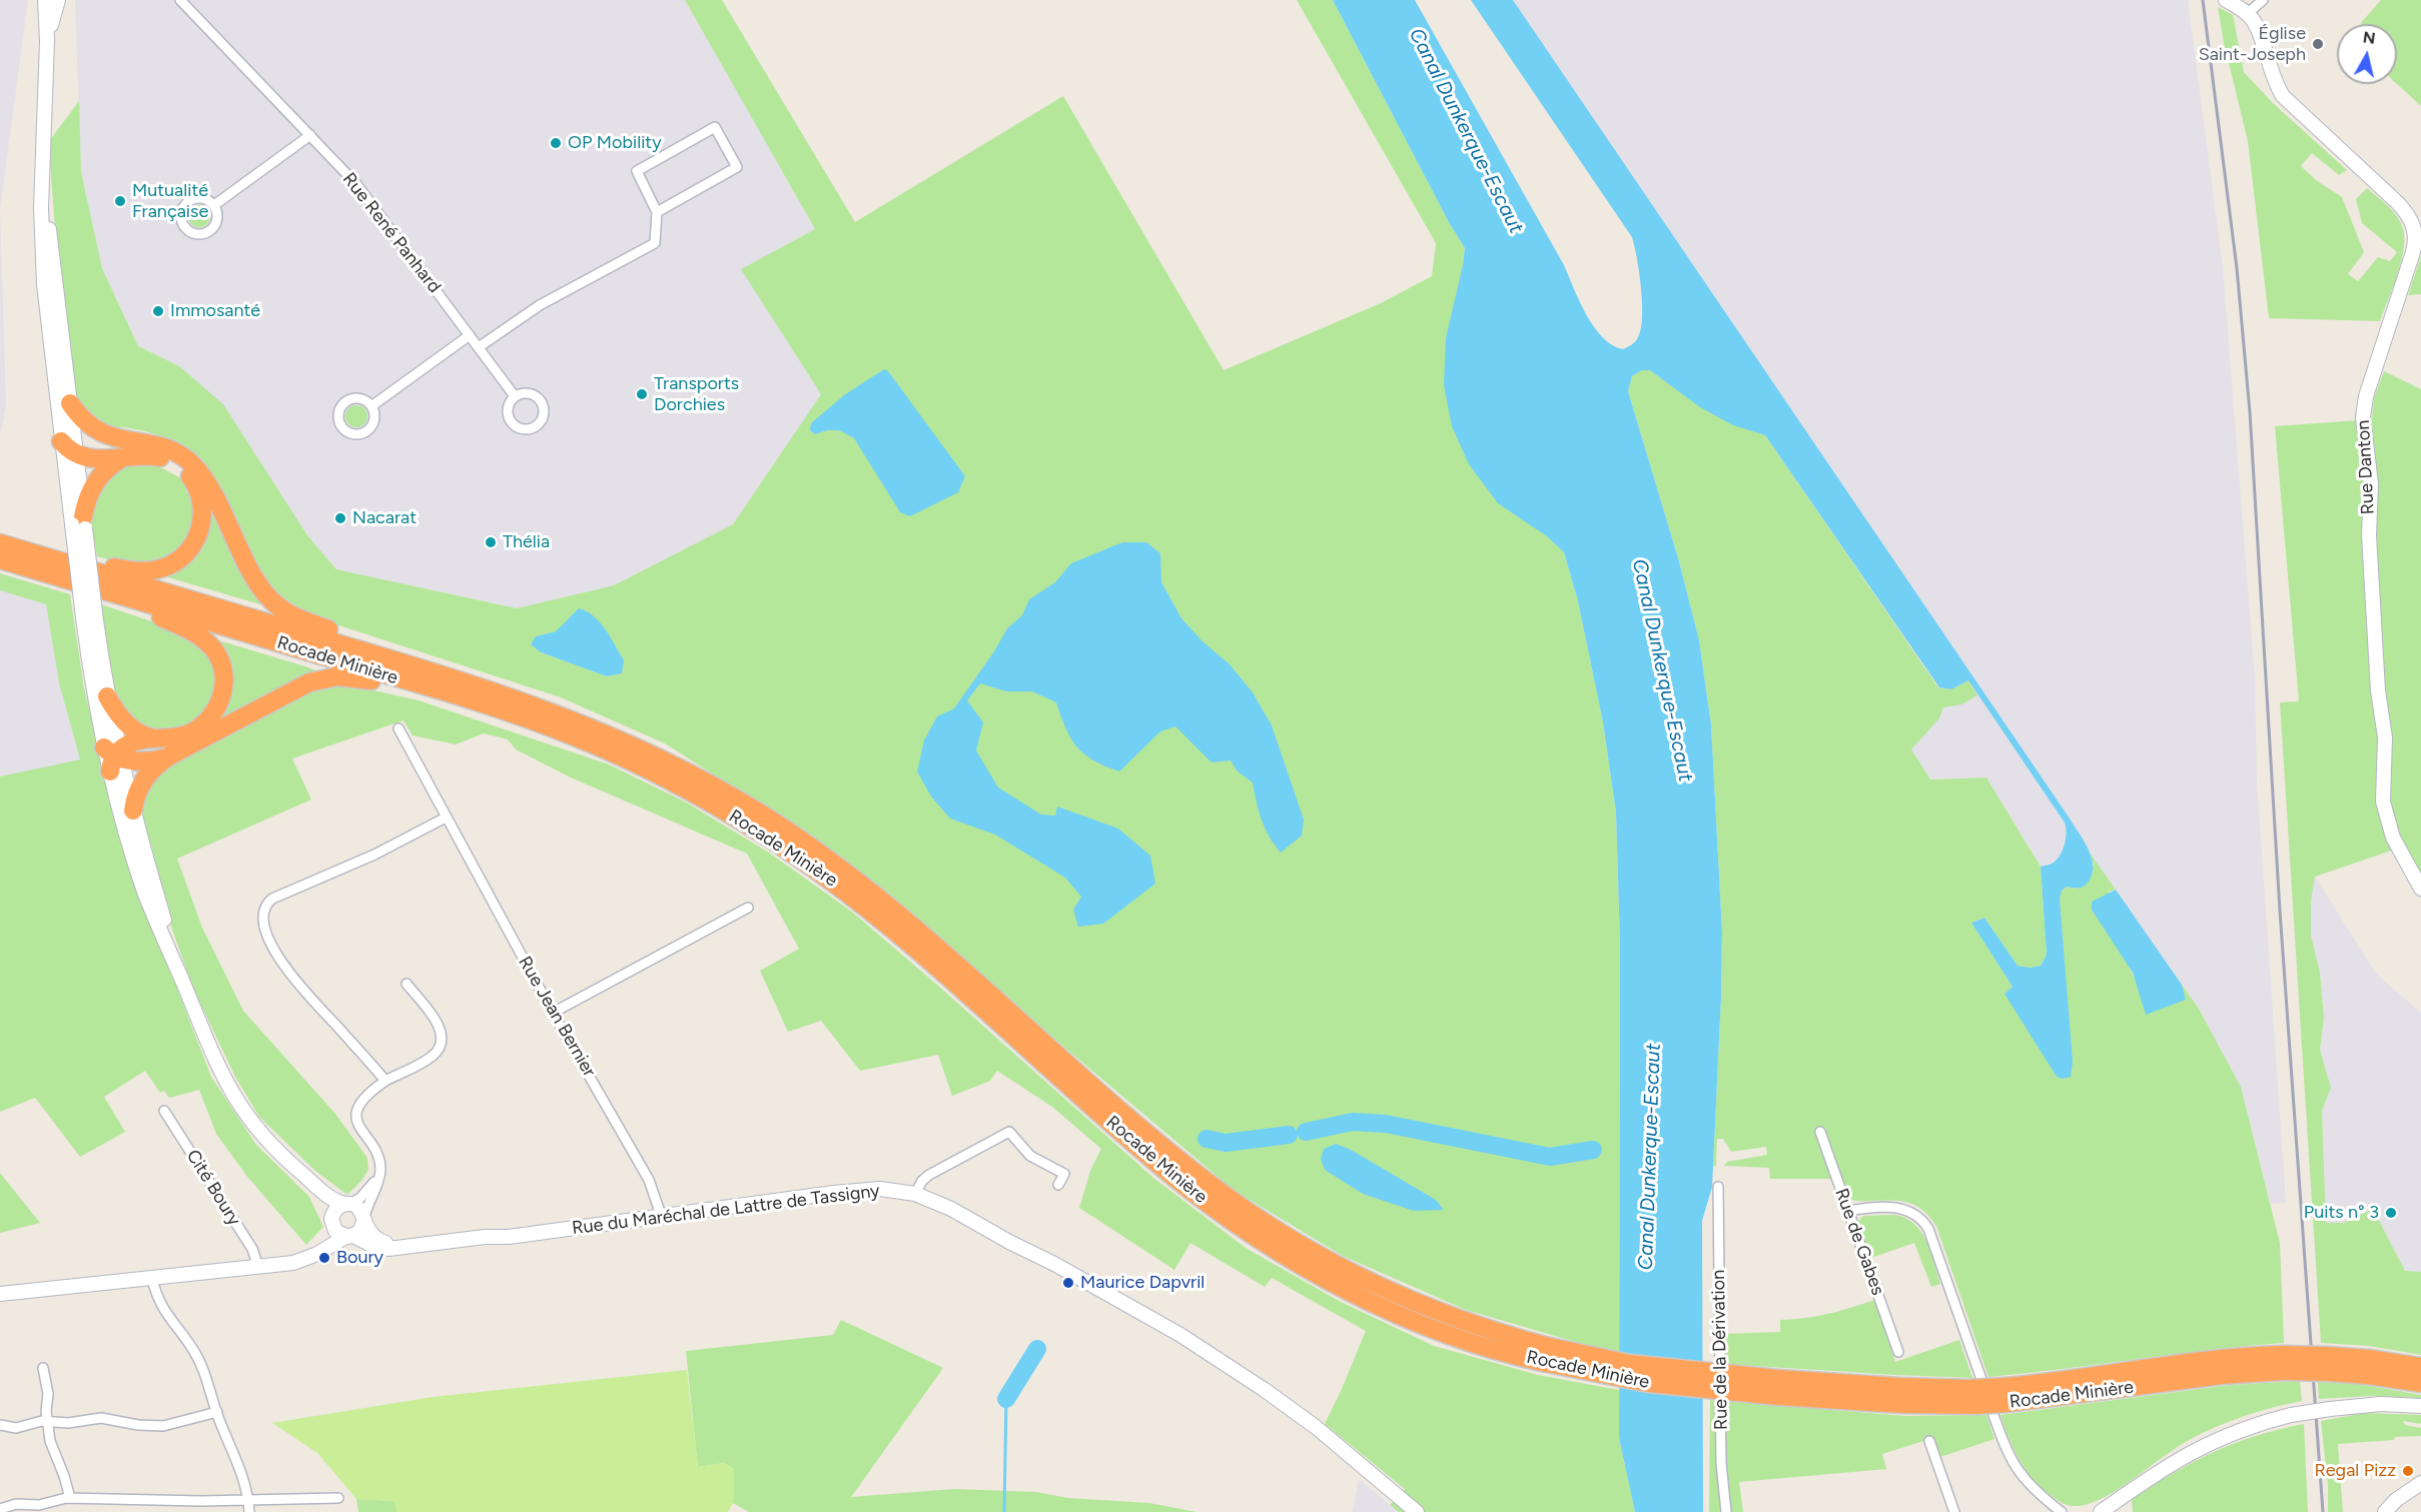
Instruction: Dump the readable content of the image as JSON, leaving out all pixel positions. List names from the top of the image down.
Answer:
{
  "streets": {
    "highway": ["Rocade Minière"],
    "street": [
      "Rue René Panhard",
      "Rue Danton",
      "Rue Jean Bernier",
      "Cité Boury",
      "Rue du Maréchal de Lattre de Tassigny",
      "Rue de Gabes",
      "Rue de la Dérivation"
    ]
  },
  "crossings": [
    ["Rue Jean Bernier", "Rue du Maréchal de Lattre de Tassigny"]
  ],
  "water": ["Canal Dunkerque-Escaut"],
  "places": [
    "Église Saint-Joseph",
    "OP Mobility",
    "Mutualité Française",
    "Immosanté",
    "Transports Dorchies",
    "Nacarat",
    "Thélia",
    "Puits n° 3",
    "Boury",
    "Maurice Dapvril",
    "Regal Pizz"
  ],
  "north": "top"
}
